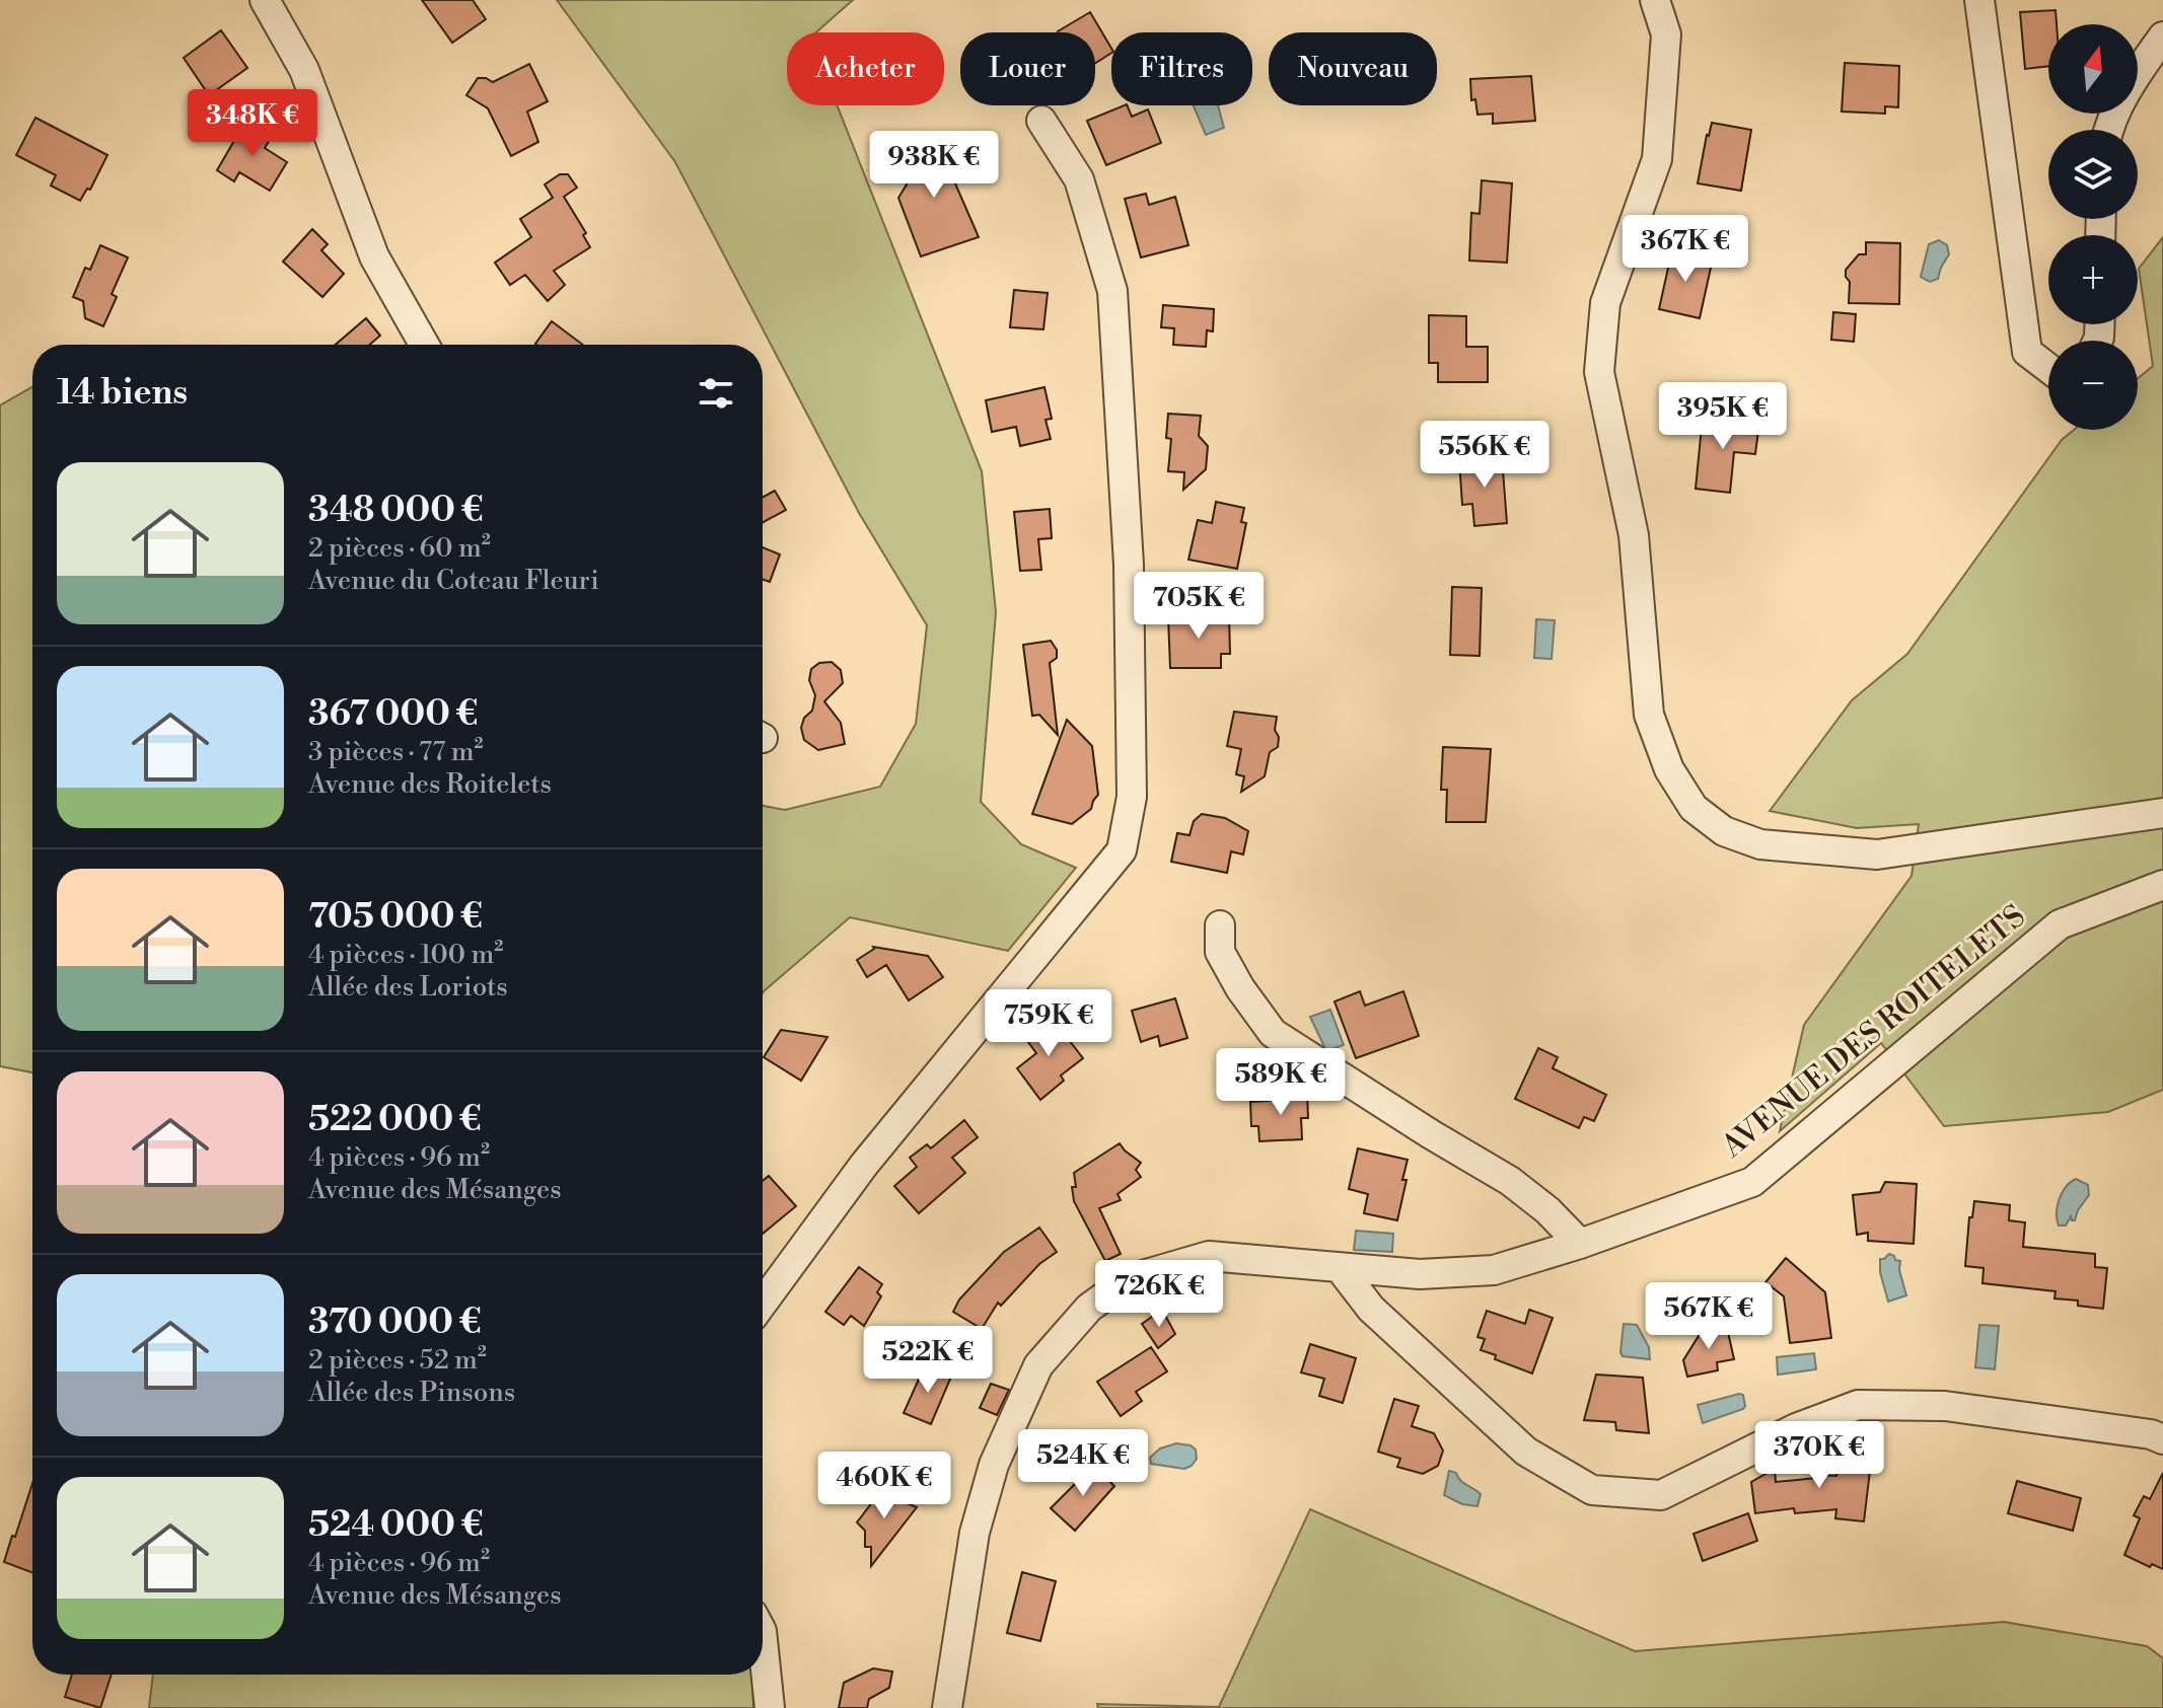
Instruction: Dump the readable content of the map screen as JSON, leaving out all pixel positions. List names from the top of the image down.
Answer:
{
  "streets": {
    "street": ["AVENUE DES ROITELETS"]
  },
  "north": "top",
  "page": {
    "map_buttons": ["+", "−"],
    "chip": [
      "Acheter",
      "Louer",
      "Filtres",
      "Nouveau"
    ],
    "price": [
      "348K €",
      "938K €",
      "367K €",
      "395K €",
      "556K €",
      "705K €",
      "759K €",
      "589K €",
      "726K €",
      "567K €",
      "522K €",
      "370K €",
      "524K €",
      "460K €"
    ],
    "heading": "14 biens",
    "list": [
      {
        "name": "348 000 €",
        "note": "2 pièces · 60 m² · Avenue du Coteau Fleuri"
      },
      {
        "name": "367 000 €",
        "note": "3 pièces · 77 m² · Avenue des Roitelets"
      },
      {
        "name": "705 000 €",
        "note": "4 pièces · 100 m² · Allée des Loriots"
      },
      {
        "name": "522 000 €",
        "note": "4 pièces · 96 m² · Avenue des Mésanges"
      },
      {
        "name": "370 000 €",
        "note": "2 pièces · 52 m² · Allée des Pinsons"
      },
      {
        "name": "524 000 €",
        "note": "4 pièces · 96 m² · Avenue des Mésanges"
      }
    ]
  }
}
